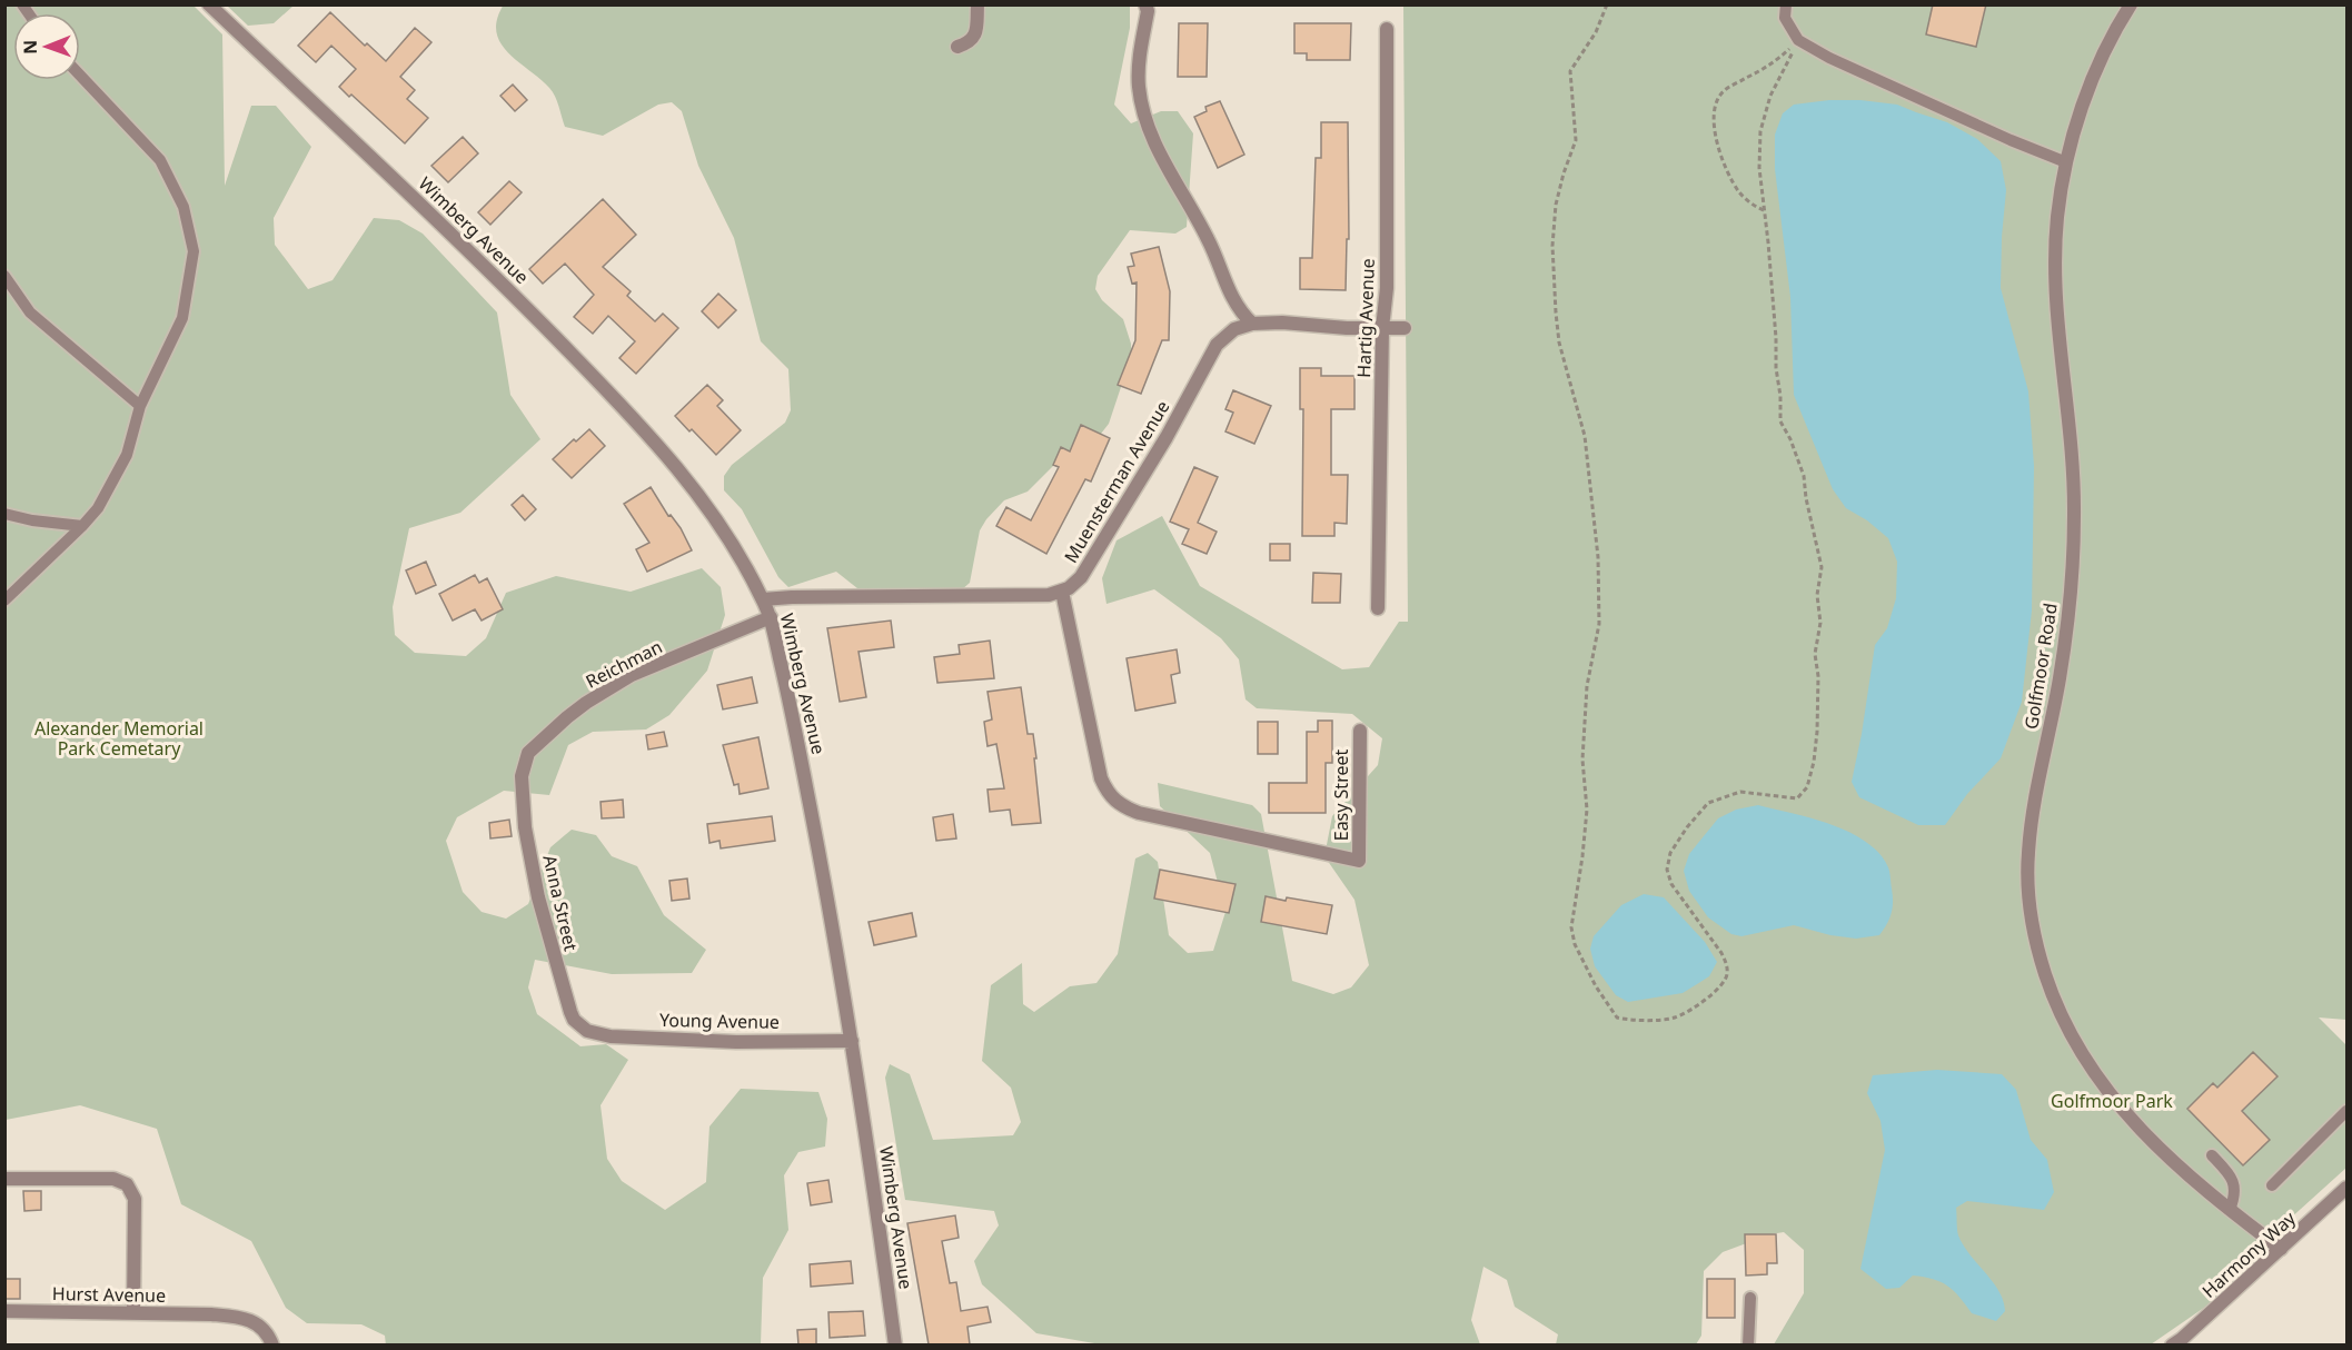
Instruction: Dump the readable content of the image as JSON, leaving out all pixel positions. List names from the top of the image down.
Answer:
{
  "streets": {
    "street": [
      "Wimberg Avenue",
      "Hartig Avenue",
      "Muensterman Avenue",
      "Reichman",
      "Golfmoor Road",
      "Easy Street",
      "Anna Street",
      "Young Avenue",
      "Harmony Way",
      "Hurst Avenue"
    ]
  },
  "crossings": [
    ["Wimberg Avenue", "Reichman"],
    ["Wimberg Avenue", "Young Avenue"],
    ["Muensterman Avenue", "Easy Street"],
    ["Reichman", "Anna Street"],
    ["Golfmoor Road", "Harmony Way"],
    ["Anna Street", "Young Avenue"]
  ],
  "parks": ["Alexander Memorial Park Cemetary", "Golfmoor Park"],
  "north": "left"
}
